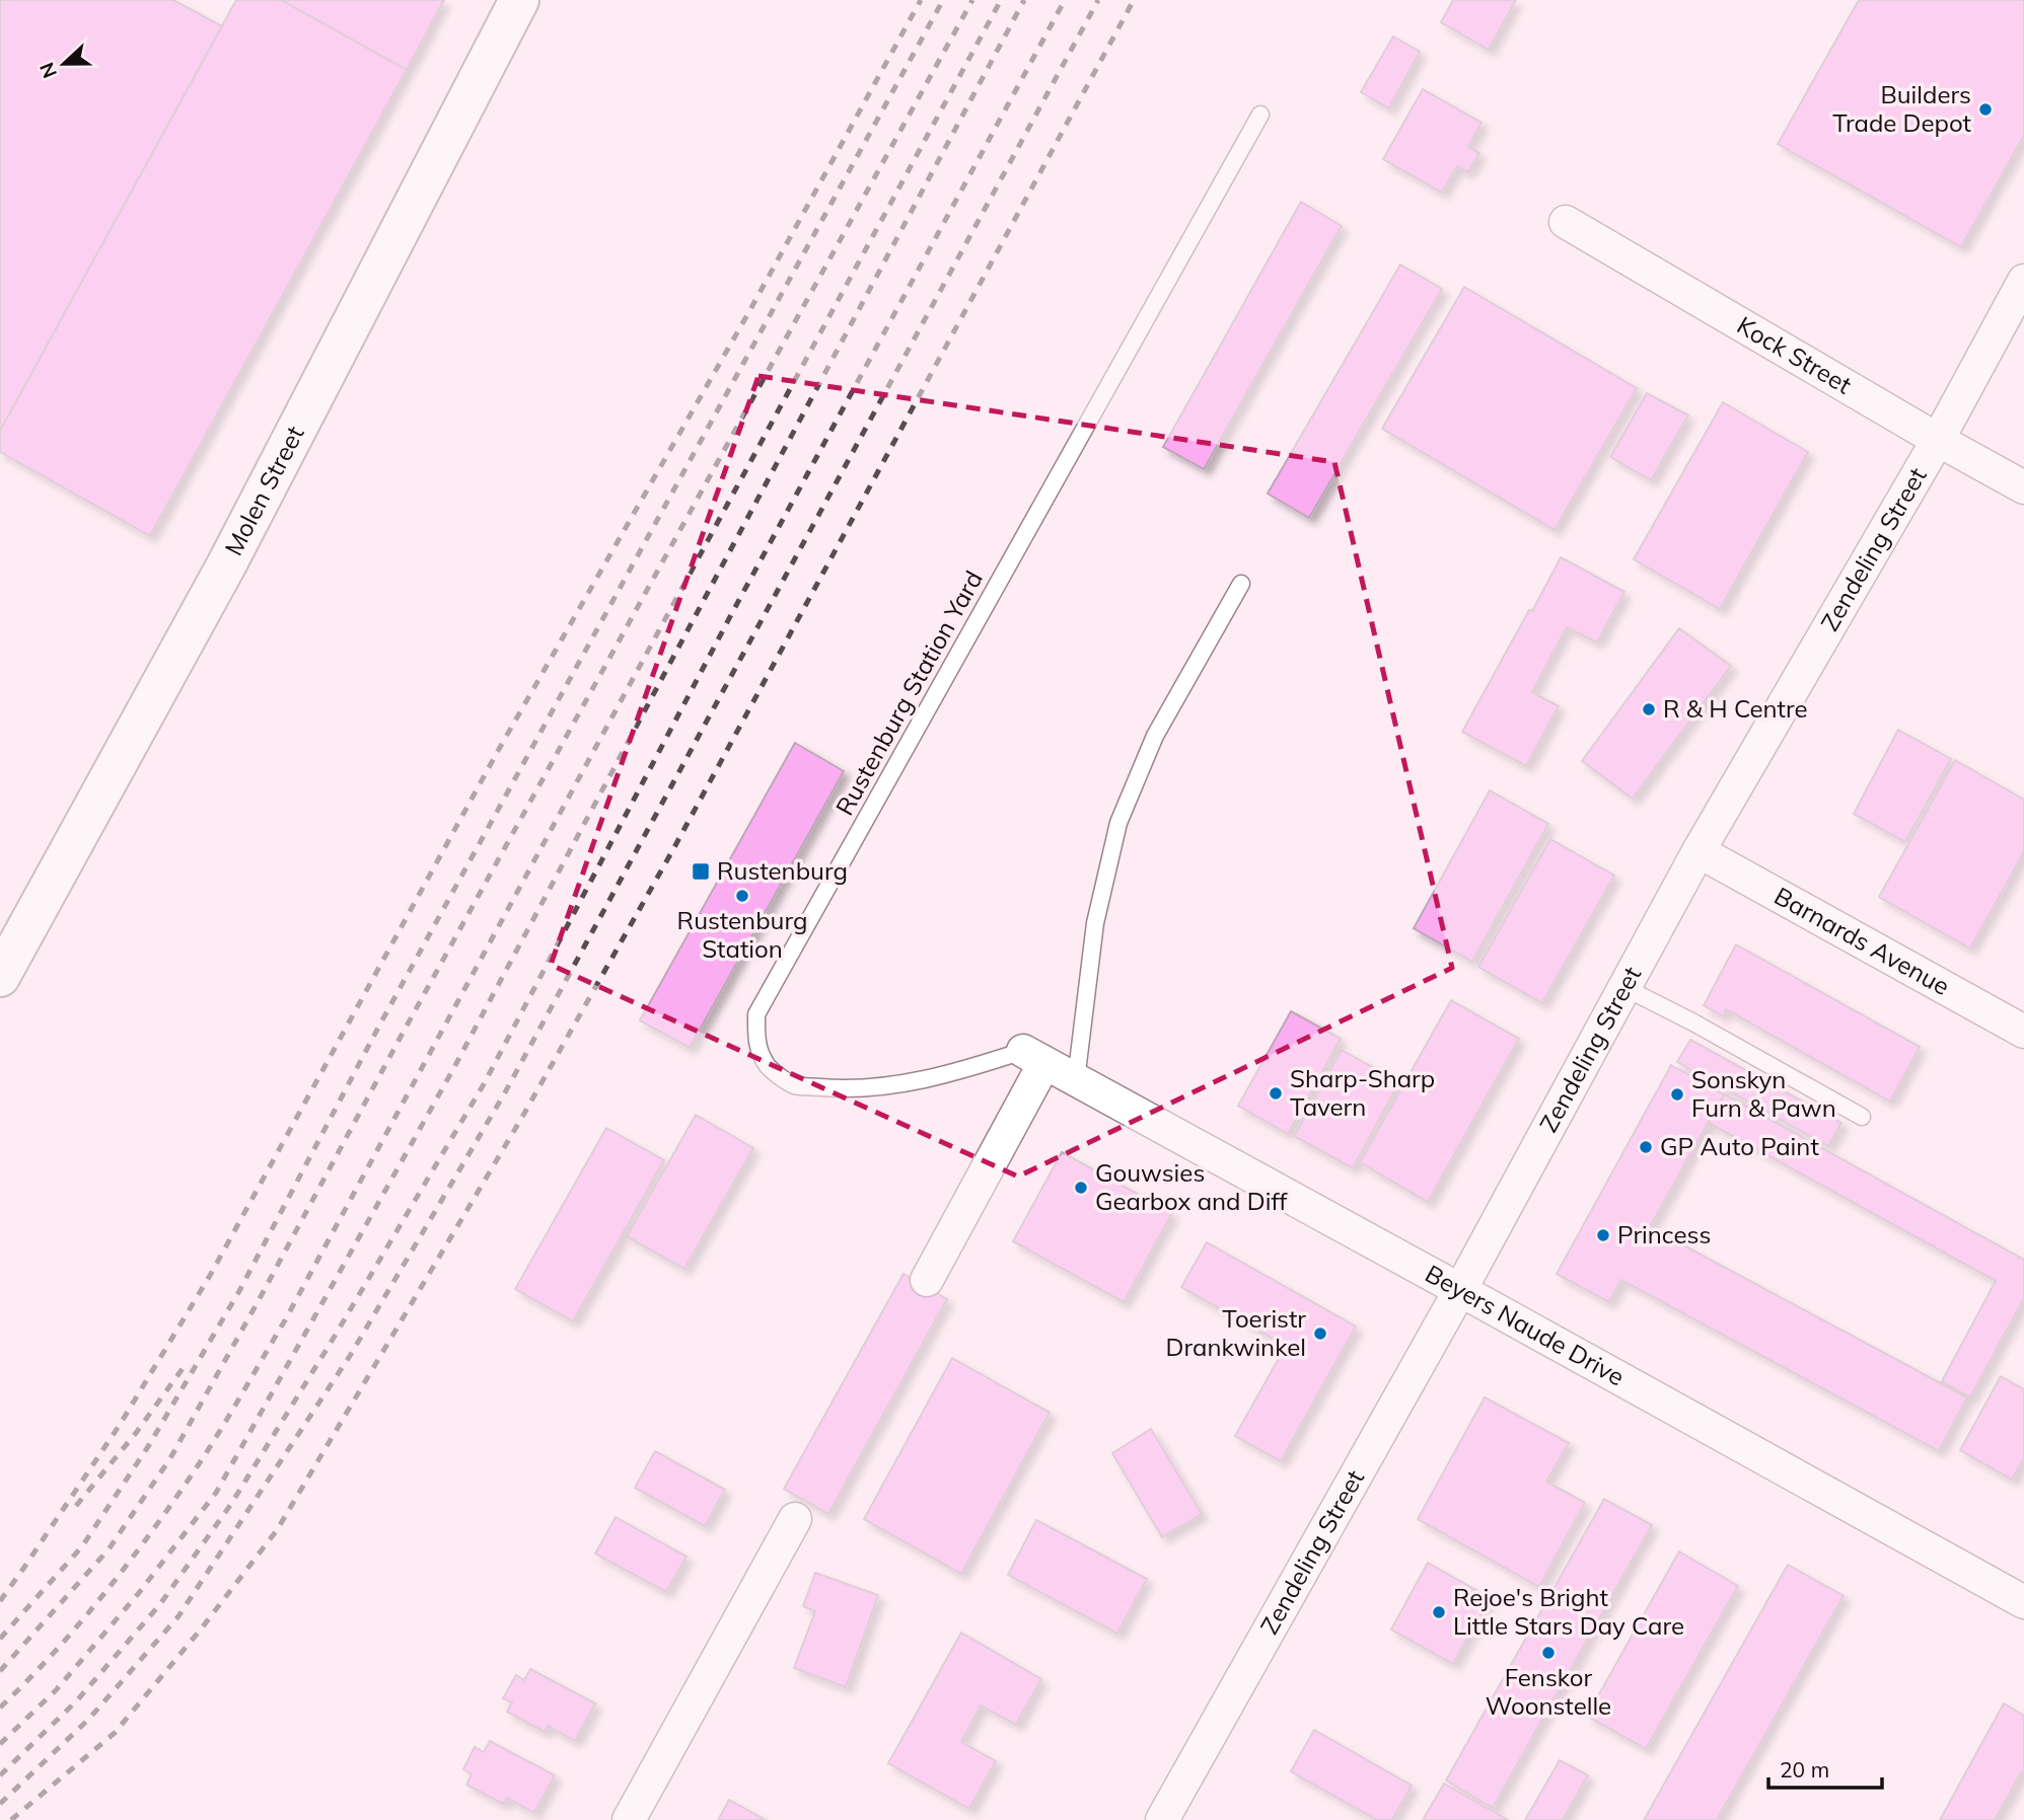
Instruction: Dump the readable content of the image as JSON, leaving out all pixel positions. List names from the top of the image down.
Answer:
{
  "streets": {
    "street": [
      "Kock Street",
      "Molen Street",
      "Zendeling Street",
      "Barnards Avenue",
      "Beyers Naude Drive"
    ],
    "lane": ["Rustenburg Station Yard"]
  },
  "crossings": [
    ["Kock Street", "Zendeling Street"],
    ["Zendeling Street", "Barnards Avenue"],
    ["Zendeling Street", "Beyers Naude Drive"],
    ["Rustenburg Station Yard", "Beyers Naude Drive"]
  ],
  "places": {
    "other": [
      "Builders Trade Depot",
      "R & H Centre",
      "Rustenburg Station",
      "Sharp-Sharp Tavern",
      "Sonskyn Furn & Pawn",
      "GP Auto Paint",
      "Gouwsies Gearbox and Diff",
      "Princess",
      "Toeristr Drankwinkel",
      "Rejoe's Bright Little Stars Day Care",
      "Fenskor Woonstelle"
    ],
    "transit": ["Rustenburg"]
  },
  "scale_bar": "20 m",
  "north": "left"
}
